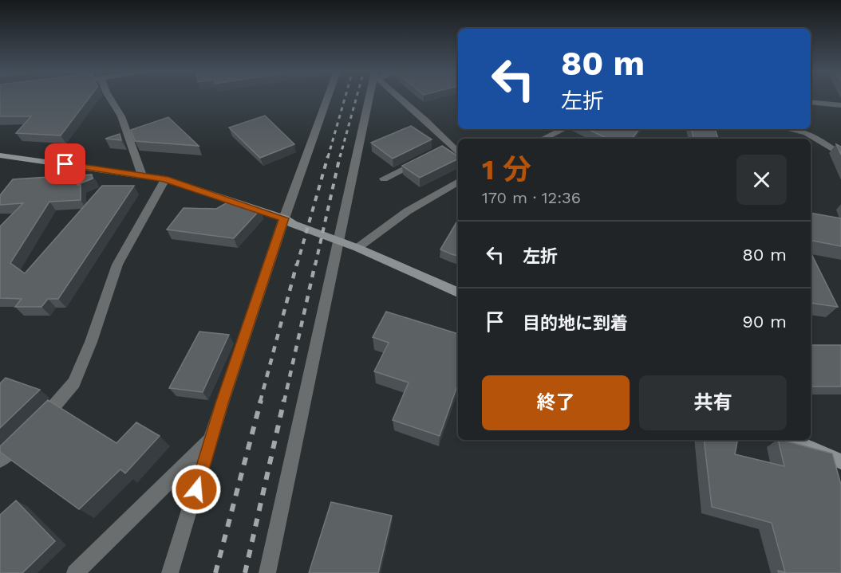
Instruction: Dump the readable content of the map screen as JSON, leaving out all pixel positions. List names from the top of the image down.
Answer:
{
  "page": {
    "turn": ["80 m", "左折"],
    "heading": ["1 分", "170 m · 12:36"],
    "list": [
      {
        "name": "左折",
        "value": "80 m"
      },
      {
        "name": "目的地に到着",
        "value": "90 m"
      }
    ],
    "buttons": ["終了", "共有"]
  }
}
